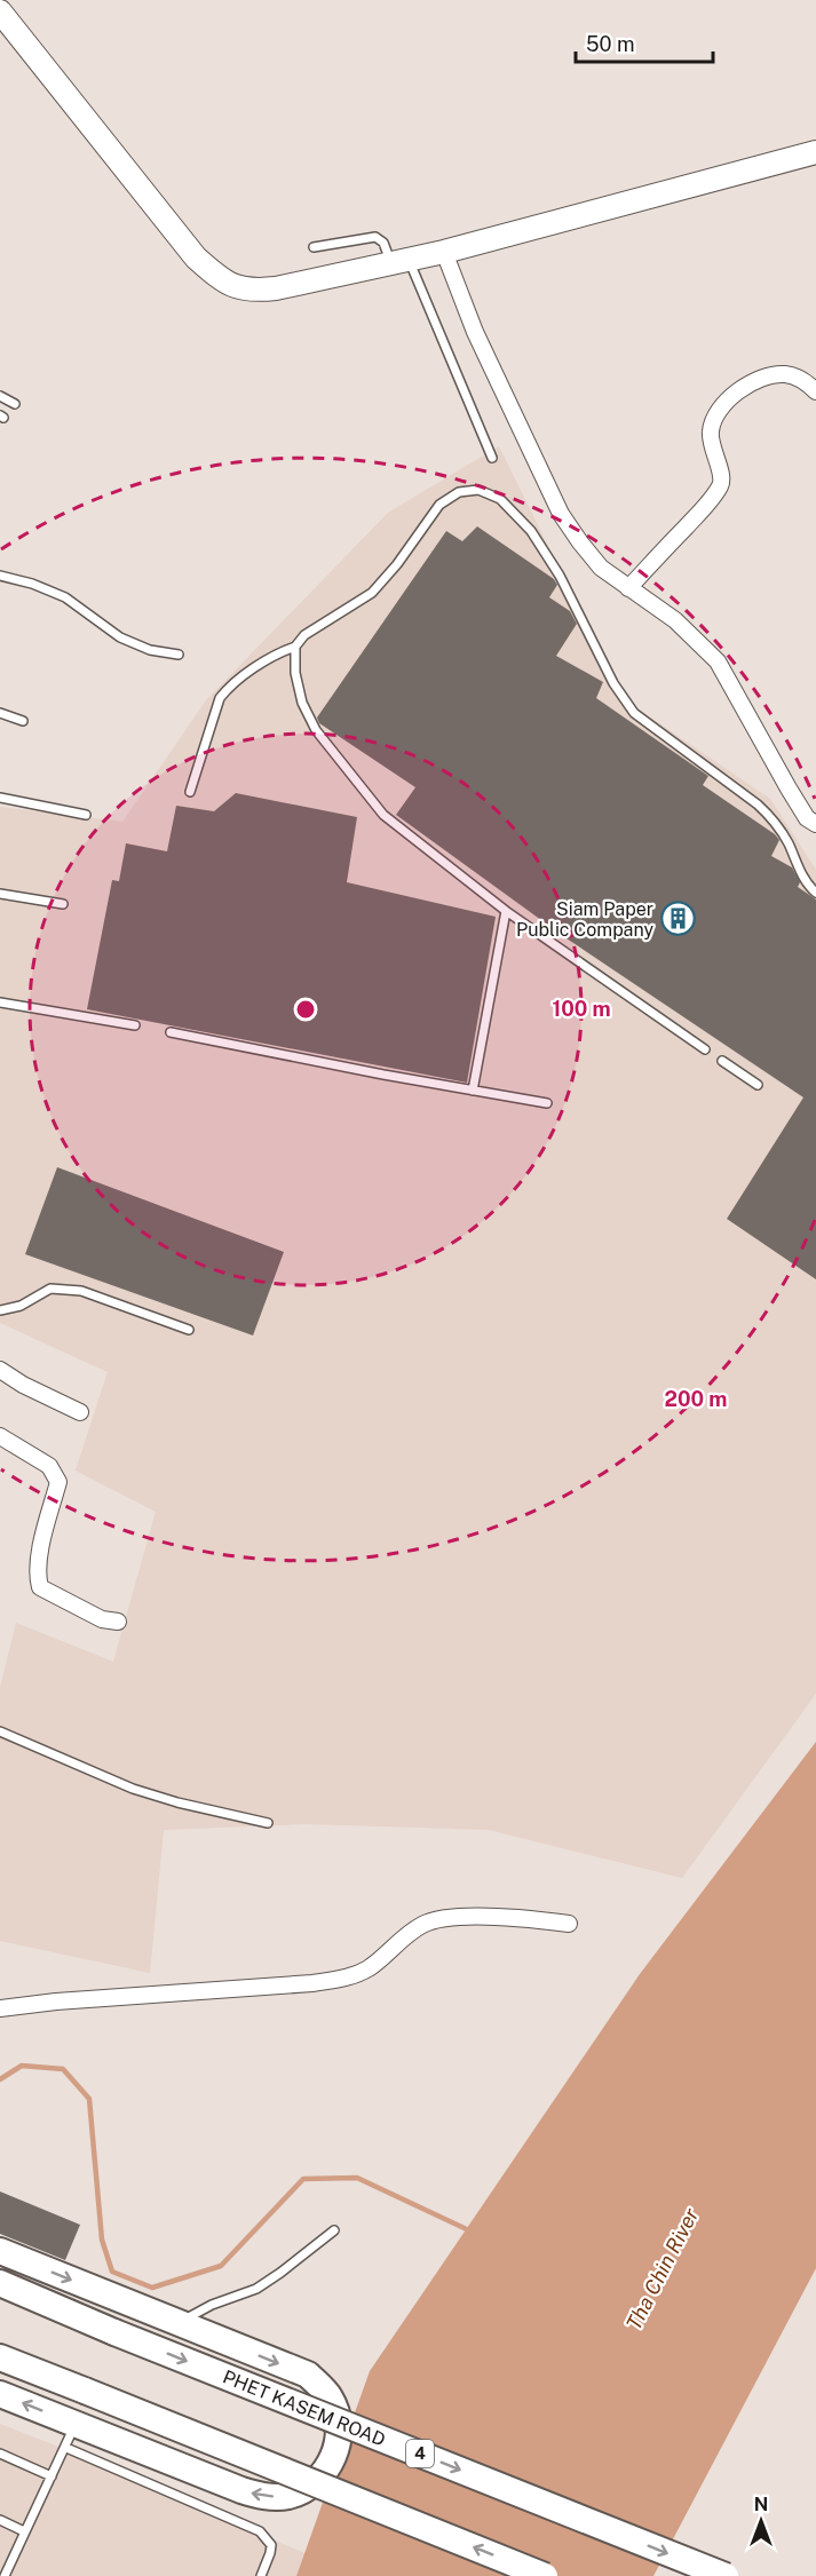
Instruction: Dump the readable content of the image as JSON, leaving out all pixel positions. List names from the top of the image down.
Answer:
{
  "streets": {
    "main road": ["PHET KASEM ROAD", "4"]
  },
  "water": ["Tha Chin River"],
  "places": {
    "building": ["Siam Paper Public Company"]
  },
  "scale_bar": "50 m",
  "north": "top",
  "rings": ["100 m", "200 m"]
}
